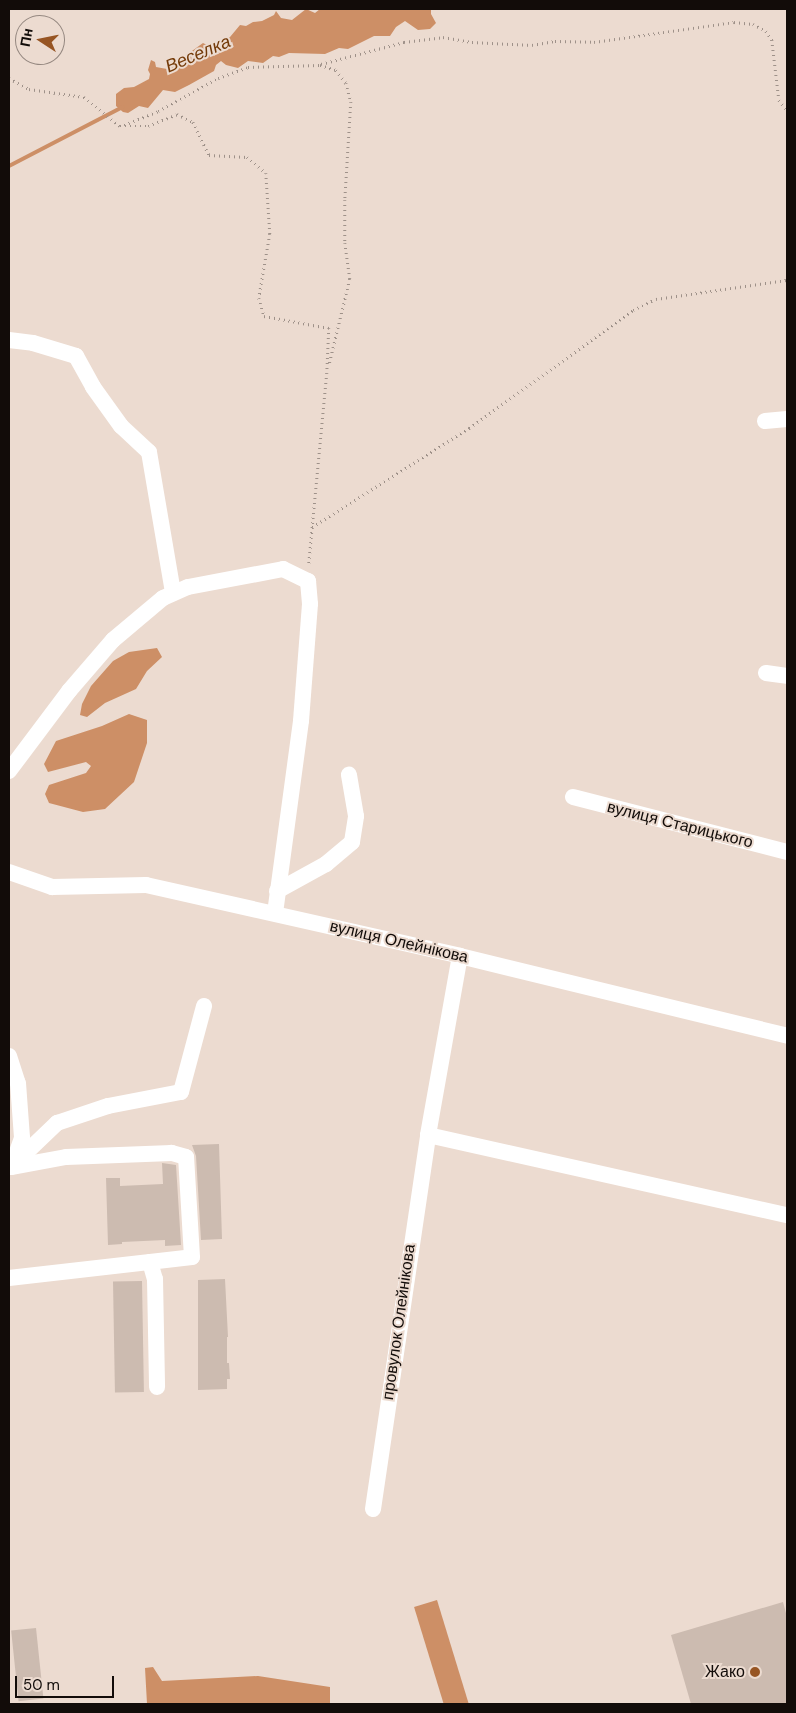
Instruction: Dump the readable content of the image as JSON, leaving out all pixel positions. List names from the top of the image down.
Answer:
{
  "streets": {
    "street": ["вулиця Старицького", "вулиця Олейнікова", "провулок Олейнікова"]
  },
  "crossings": [
    ["вулиця Олейнікова", "провулок Олейнікова"]
  ],
  "water": ["Веселка"],
  "places": ["Жако"],
  "scale_bar": "50 m",
  "north": "left"
}
